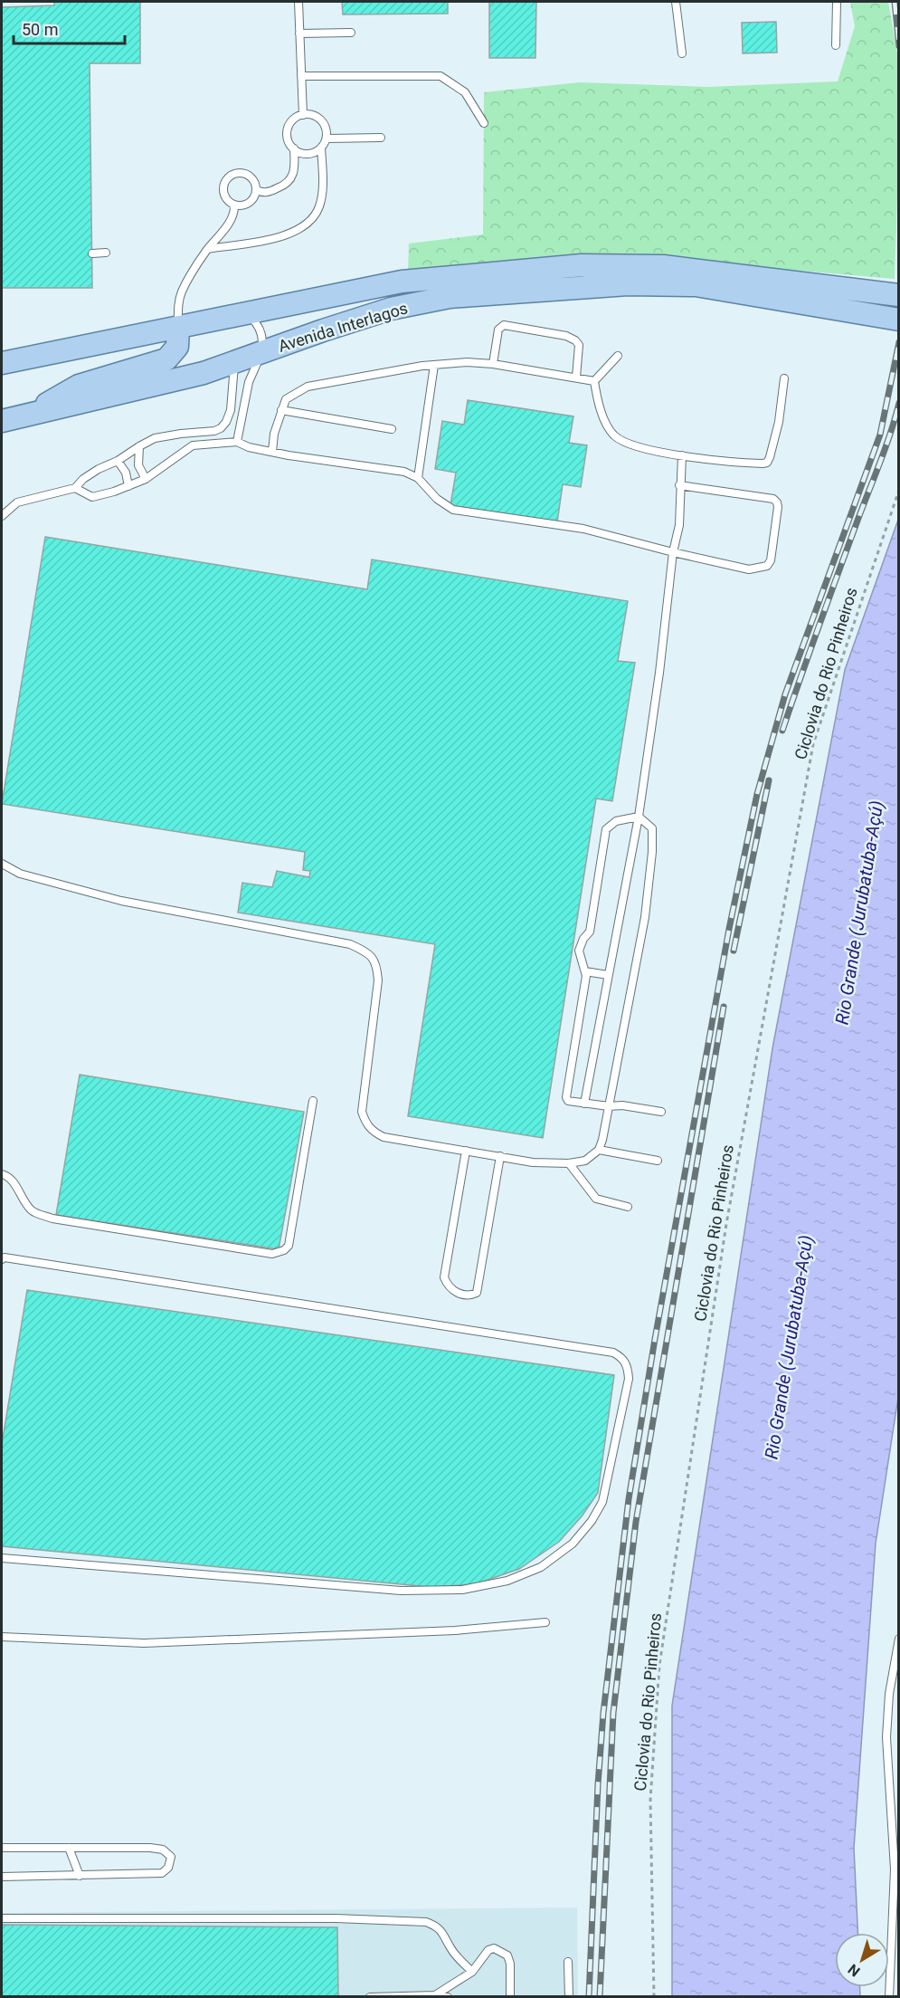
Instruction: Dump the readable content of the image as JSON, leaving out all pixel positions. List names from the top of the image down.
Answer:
{
  "streets": {
    "main road": ["Avenida Interlagos"],
    "path": ["Ciclovia do Rio Pinheiros"]
  },
  "water": ["Rio Grande (Jurubatuba-Açú)"],
  "scale_bar": "50 m",
  "north": "bottom left"
}
